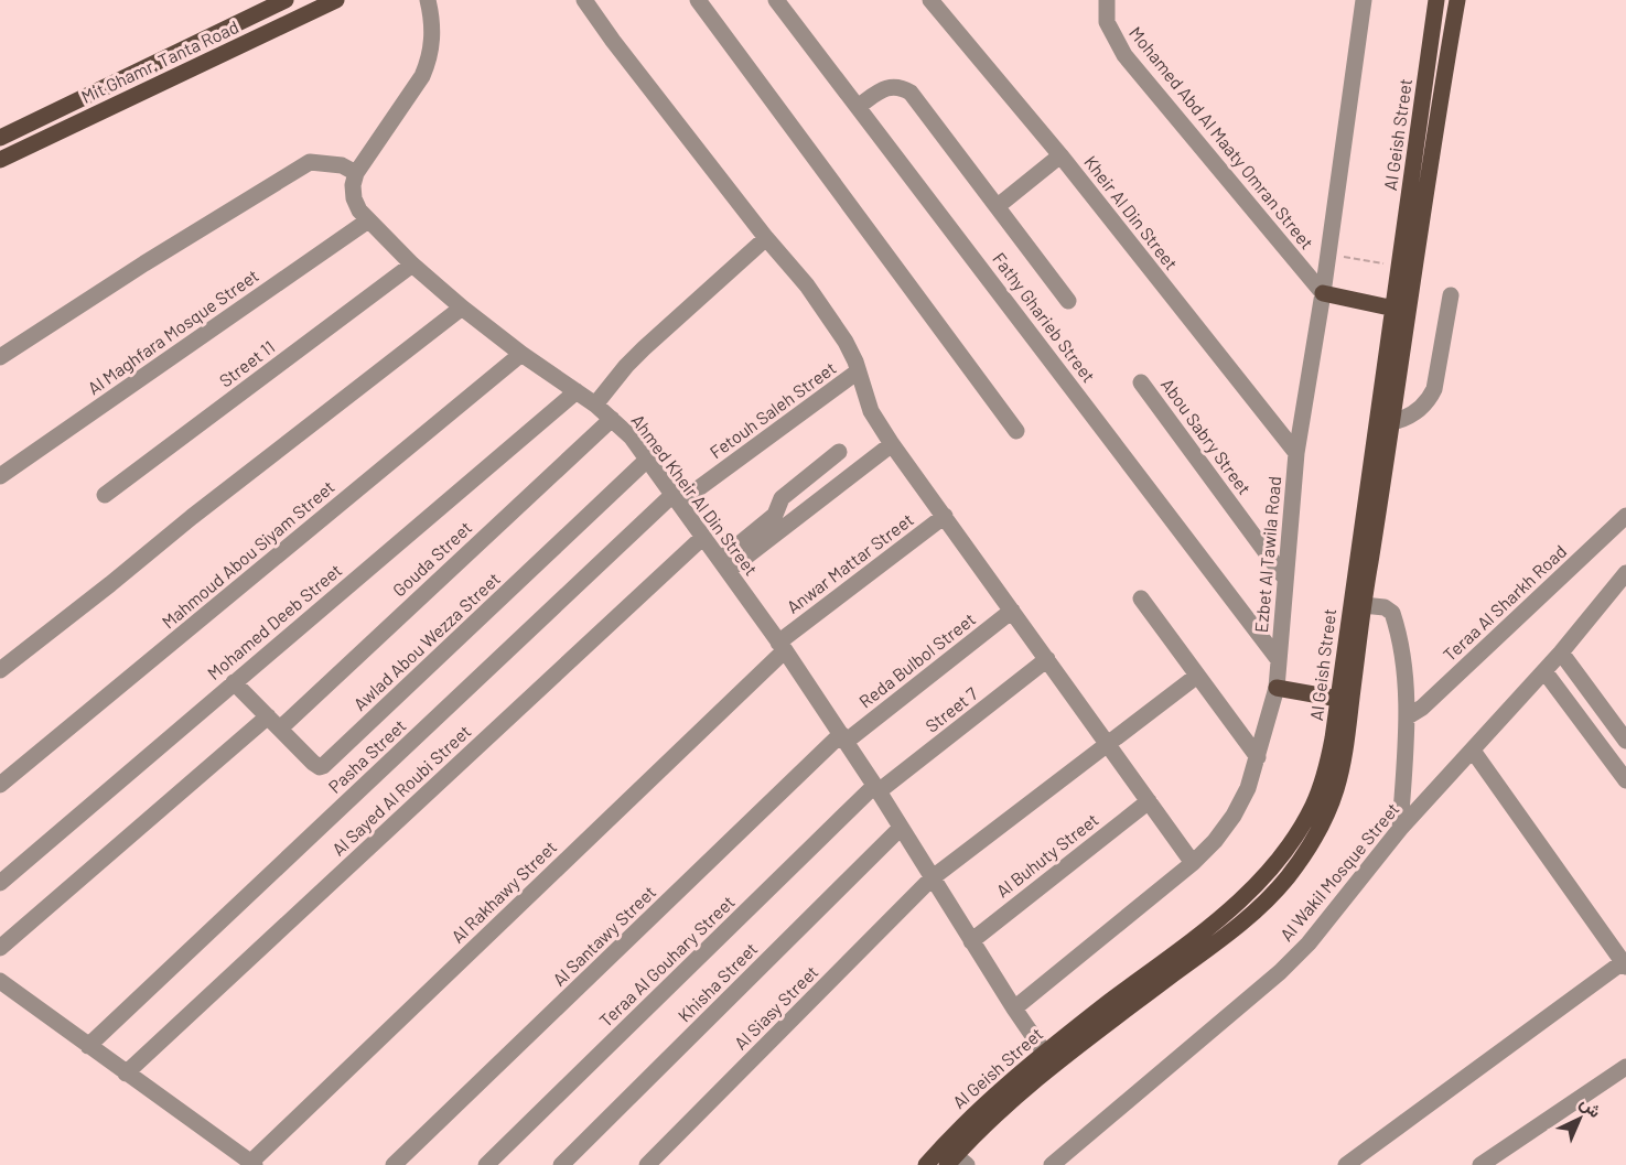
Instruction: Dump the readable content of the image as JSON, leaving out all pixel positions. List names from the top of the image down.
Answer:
{
  "streets": {
    "main road": ["Mit Ghamr, Tanta Road", "Al Geish Street"],
    "street": [
      "Mohamed Abd Al Maaty Omran Street",
      "Kheir Al Din Street",
      "Fathy Gharieb Street",
      "Al Maghfara Mosque Street",
      "Street 11",
      "Fetouh Saleh Street",
      "Abou Sabry Street",
      "Ahmed Kheir Al Din Street",
      "Mahmoud Abou Siyam Street",
      "Ezbet Al Tawila Road",
      "Gouda Street",
      "Anwar Mattar Street",
      "Teraa Al Sharkh Road",
      "Mohamed Deeb Street",
      "Awlad Abou Wezza Street",
      "Reda Bulbol Street",
      "Street 7",
      "Pasha Street",
      "Al Sayed Al Roubi Street",
      "Al Buhuty Street",
      "Al Wakil Mosque Street",
      "Al Rakhawy Street",
      "Al Santawy Street",
      "Teraa Al Gouhary Street",
      "Khisha Street",
      "Al Siasy Street"
    ]
  },
  "crossings": [
    ["Al Geish Street", "Ahmed Kheir Al Din Street"],
    ["Mohamed Abd Al Maaty Omran Street", "Ezbet Al Tawila Road"],
    ["Kheir Al Din Street", "Ezbet Al Tawila Road"],
    ["Fathy Gharieb Street", "Ezbet Al Tawila Road"],
    ["Al Maghfara Mosque Street", "Ahmed Kheir Al Din Street"],
    ["Street 11", "Ahmed Kheir Al Din Street"],
    ["Fetouh Saleh Street", "Ahmed Kheir Al Din Street"],
    ["Fetouh Saleh Street", "Pasha Street"],
    ["Abou Sabry Street", "Ezbet Al Tawila Road"],
    ["Ahmed Kheir Al Din Street", "Mahmoud Abou Siyam Street"],
    ["Ahmed Kheir Al Din Street", "Ezbet Al Tawila Road"],
    ["Ahmed Kheir Al Din Street", "Gouda Street"],
    ["Ahmed Kheir Al Din Street", "Anwar Mattar Street"],
    ["Ahmed Kheir Al Din Street", "Mohamed Deeb Street"],
    ["Ahmed Kheir Al Din Street", "Awlad Abou Wezza Street"],
    ["Ahmed Kheir Al Din Street", "Reda Bulbol Street"],
    ["Ahmed Kheir Al Din Street", "Street 7"],
    ["Ahmed Kheir Al Din Street", "Pasha Street"],
    ["Ahmed Kheir Al Din Street", "Al Sayed Al Roubi Street"],
    ["Ahmed Kheir Al Din Street", "Al Buhuty Street"],
    ["Ahmed Kheir Al Din Street", "Al Rakhawy Street"],
    ["Ahmed Kheir Al Din Street", "Al Santawy Street"],
    ["Ahmed Kheir Al Din Street", "Teraa Al Gouhary Street"],
    ["Ahmed Kheir Al Din Street", "Khisha Street"],
    ["Ahmed Kheir Al Din Street", "Al Siasy Street"],
    ["Gouda Street", "Awlad Abou Wezza Street"],
    ["Anwar Mattar Street", "Al Rakhawy Street"],
    ["Mohamed Deeb Street", "Awlad Abou Wezza Street"],
    ["Reda Bulbol Street", "Al Santawy Street"],
    ["Street 7", "Teraa Al Gouhary Street"]
  ],
  "north": "top right"
}
